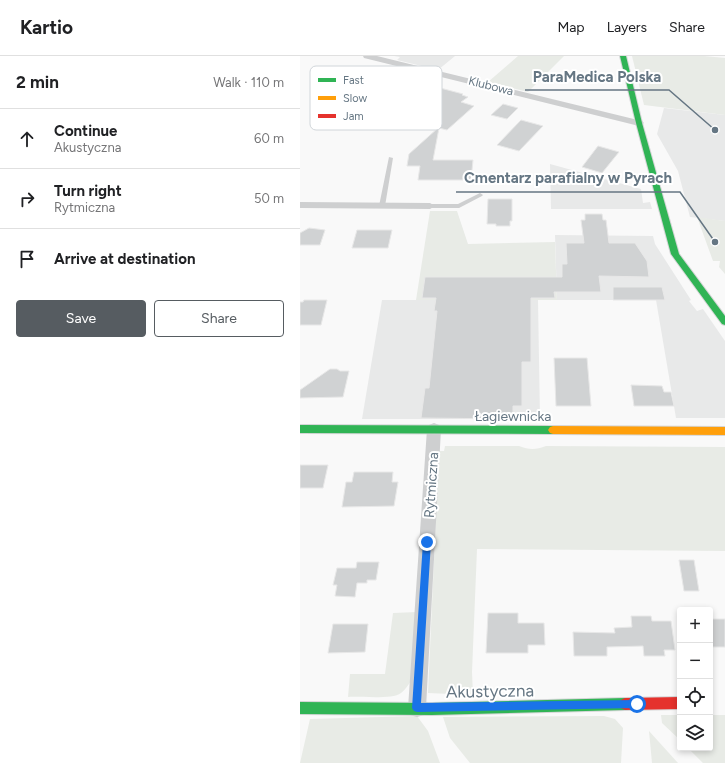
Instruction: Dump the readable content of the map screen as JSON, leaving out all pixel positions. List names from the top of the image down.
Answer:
{
  "streets": {
    "street": [
      "Klubowa",
      "Łagiewnicka",
      "Rytmiczna",
      "Akustyczna"
    ]
  },
  "crossings": [
    ["Łagiewnicka", "Rytmiczna"],
    ["Rytmiczna", "Akustyczna"]
  ],
  "places": ["ParaMedica Polska", "Cmentarz parafialny w Pyrach"],
  "legend": ["Fast", "Slow", "Jam"],
  "page": {
    "header": "Kartio",
    "nav": ["Map", "Layers", "Share"],
    "heading": ["2 min", "Walk · 110 m"],
    "list": [
      ["Continue", "Akustyczna", "60 m"],
      ["Turn right", "Rytmiczna", "50 m"],
      "Arrive at destination"
    ],
    "buttons": ["Save", "Share"],
    "map_buttons": ["+", "−"]
  }
}
